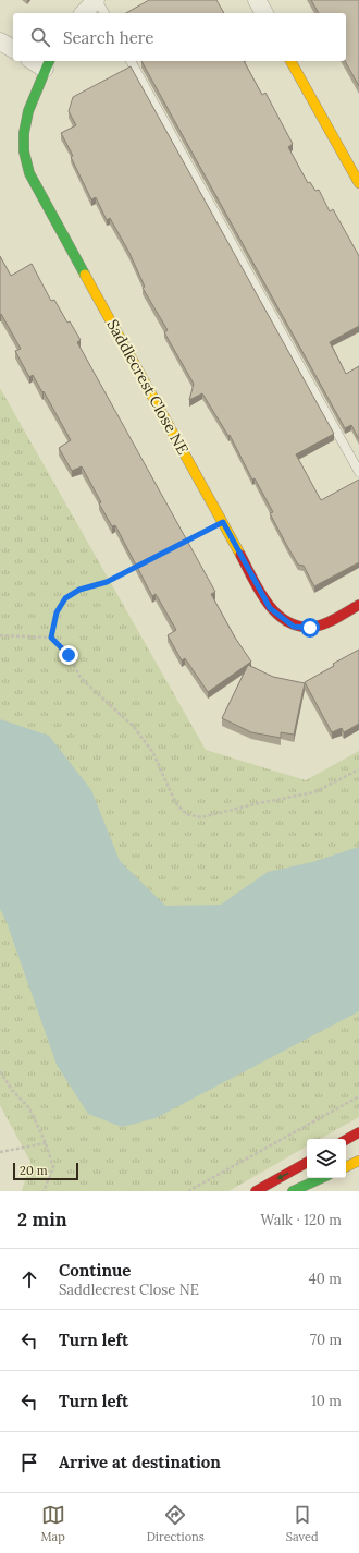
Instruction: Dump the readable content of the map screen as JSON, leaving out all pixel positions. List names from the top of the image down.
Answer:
{
  "streets": {
    "street": ["Saddlecrest Close NE"]
  },
  "scale_bar": "20 m",
  "page": {
    "search": "Search here",
    "scale": "20 m",
    "heading": ["2 min", "Walk · 120 m"],
    "list": [
      ["Continue", "Saddlecrest Close NE", "40 m"],
      ["Turn left", "70 m"],
      ["Turn left", "10 m"],
      "Arrive at destination"
    ],
    "nav": ["Map", "Directions", "Saved"]
  }
}
